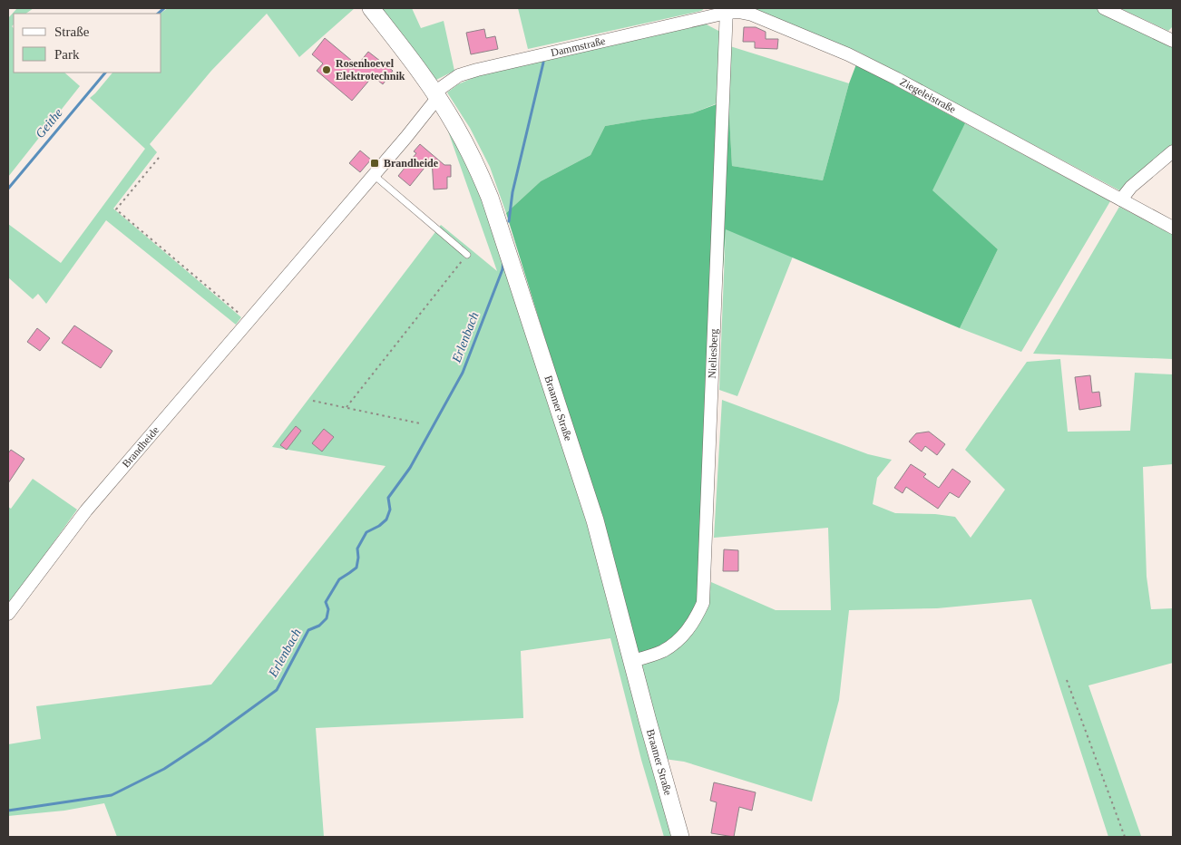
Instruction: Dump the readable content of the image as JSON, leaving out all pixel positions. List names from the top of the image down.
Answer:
{
  "streets": {
    "street": [
      "Dammstraße",
      "Ziegeleistraße",
      "Nieliesberg",
      "Braamer Straße",
      "Brandheide"
    ]
  },
  "crossings": [
    ["Dammstraße", "Ziegeleistraße"],
    ["Dammstraße", "Nieliesberg"],
    ["Dammstraße", "Braamer Straße"],
    ["Dammstraße", "Brandheide"],
    ["Ziegeleistraße", "Nieliesberg"],
    ["Nieliesberg", "Braamer Straße"],
    ["Braamer Straße", "Brandheide"]
  ],
  "water": ["Geithe", "Erlenbach"],
  "places": {
    "other": ["Rosenhoevel Elektrotechnik"],
    "transit": ["Brandheide"]
  },
  "legend": ["Straße", "Park"]
}
